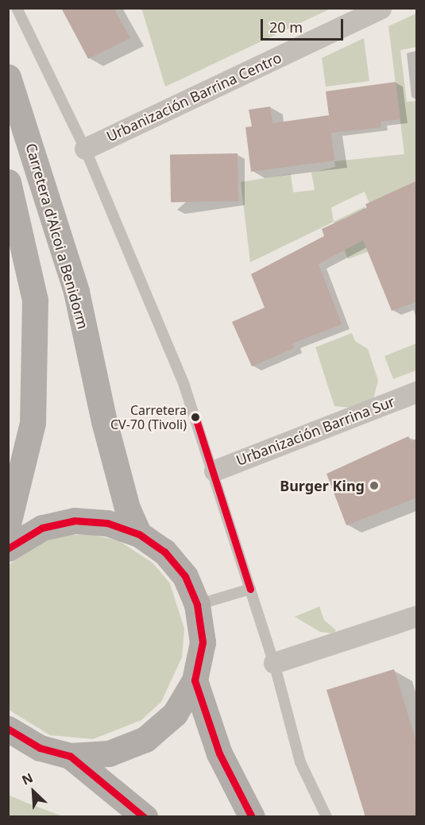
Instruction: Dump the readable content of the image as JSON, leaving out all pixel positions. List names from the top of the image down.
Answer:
{
  "streets": {
    "main road": ["Carretera d'Alcoi a Benidorm"],
    "street": ["Urbanización Barrina Centro", "Urbanización Barrina Sur"]
  },
  "places": ["Carretera CV-70 (Tivoli)", "Burger King"],
  "scale_bar": "20 m",
  "north": "top left"
}
